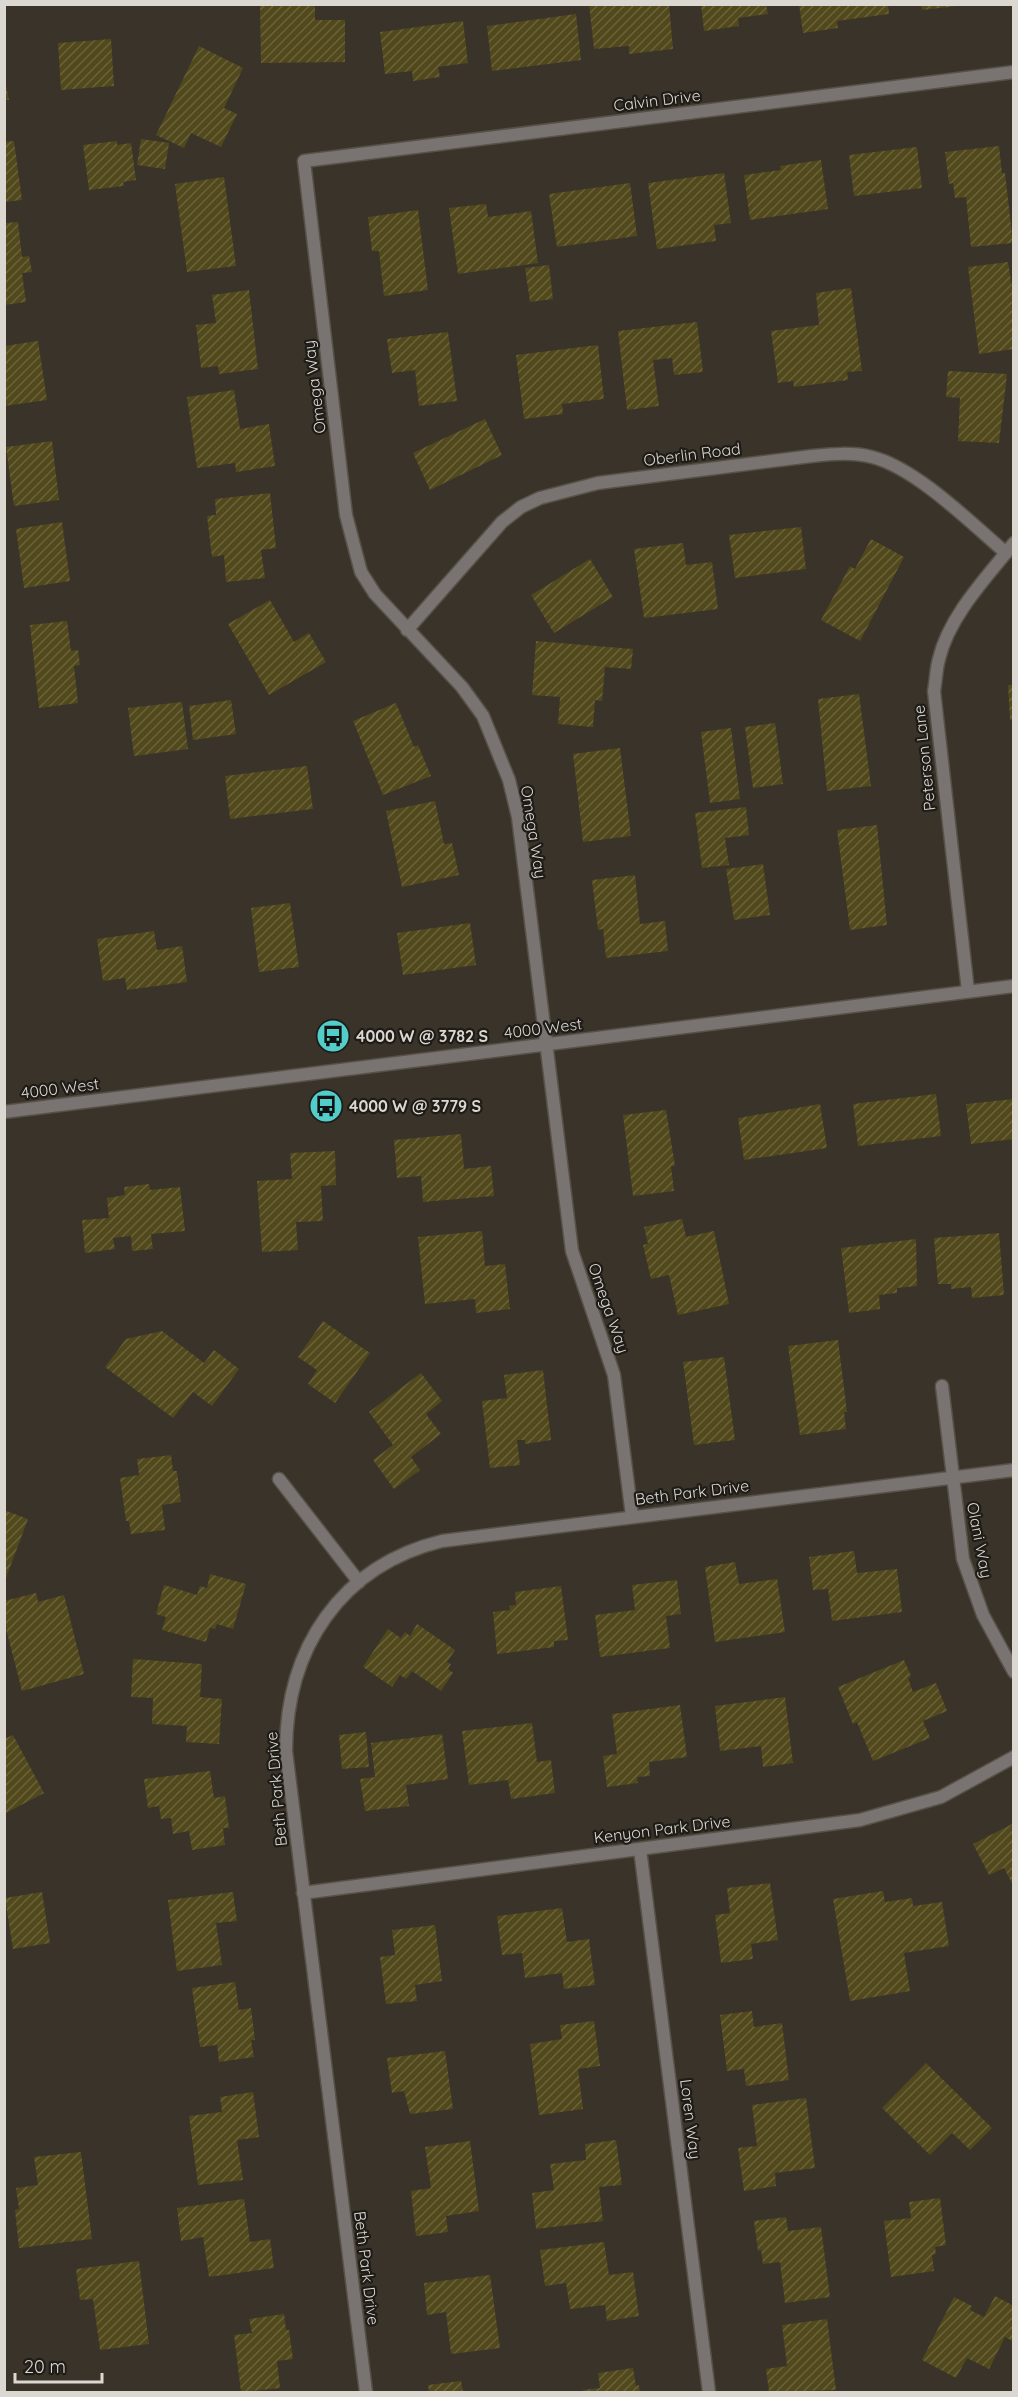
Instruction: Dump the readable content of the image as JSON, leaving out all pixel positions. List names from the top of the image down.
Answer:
{
  "streets": {
    "street": [
      "Calvin Drive",
      "Omega Way",
      "Oberlin Road",
      "Peterson Lane",
      "4000 West",
      "Beth Park Drive",
      "Olani Way",
      "Kenyon Park Drive",
      "Loren Way"
    ]
  },
  "crossings": [
    ["Calvin Drive", "Omega Way"],
    ["Omega Way", "Oberlin Road"],
    ["Omega Way", "4000 West"],
    ["Omega Way", "Beth Park Drive"],
    ["Oberlin Road", "Peterson Lane"],
    ["Peterson Lane", "4000 West"],
    ["Beth Park Drive", "Olani Way"],
    ["Beth Park Drive", "Kenyon Park Drive"],
    ["Kenyon Park Drive", "Loren Way"]
  ],
  "places": {
    "bus stop": ["4000 W @ 3782 S", "4000 W @ 3779 S"]
  },
  "scale_bar": "20 m"
}
